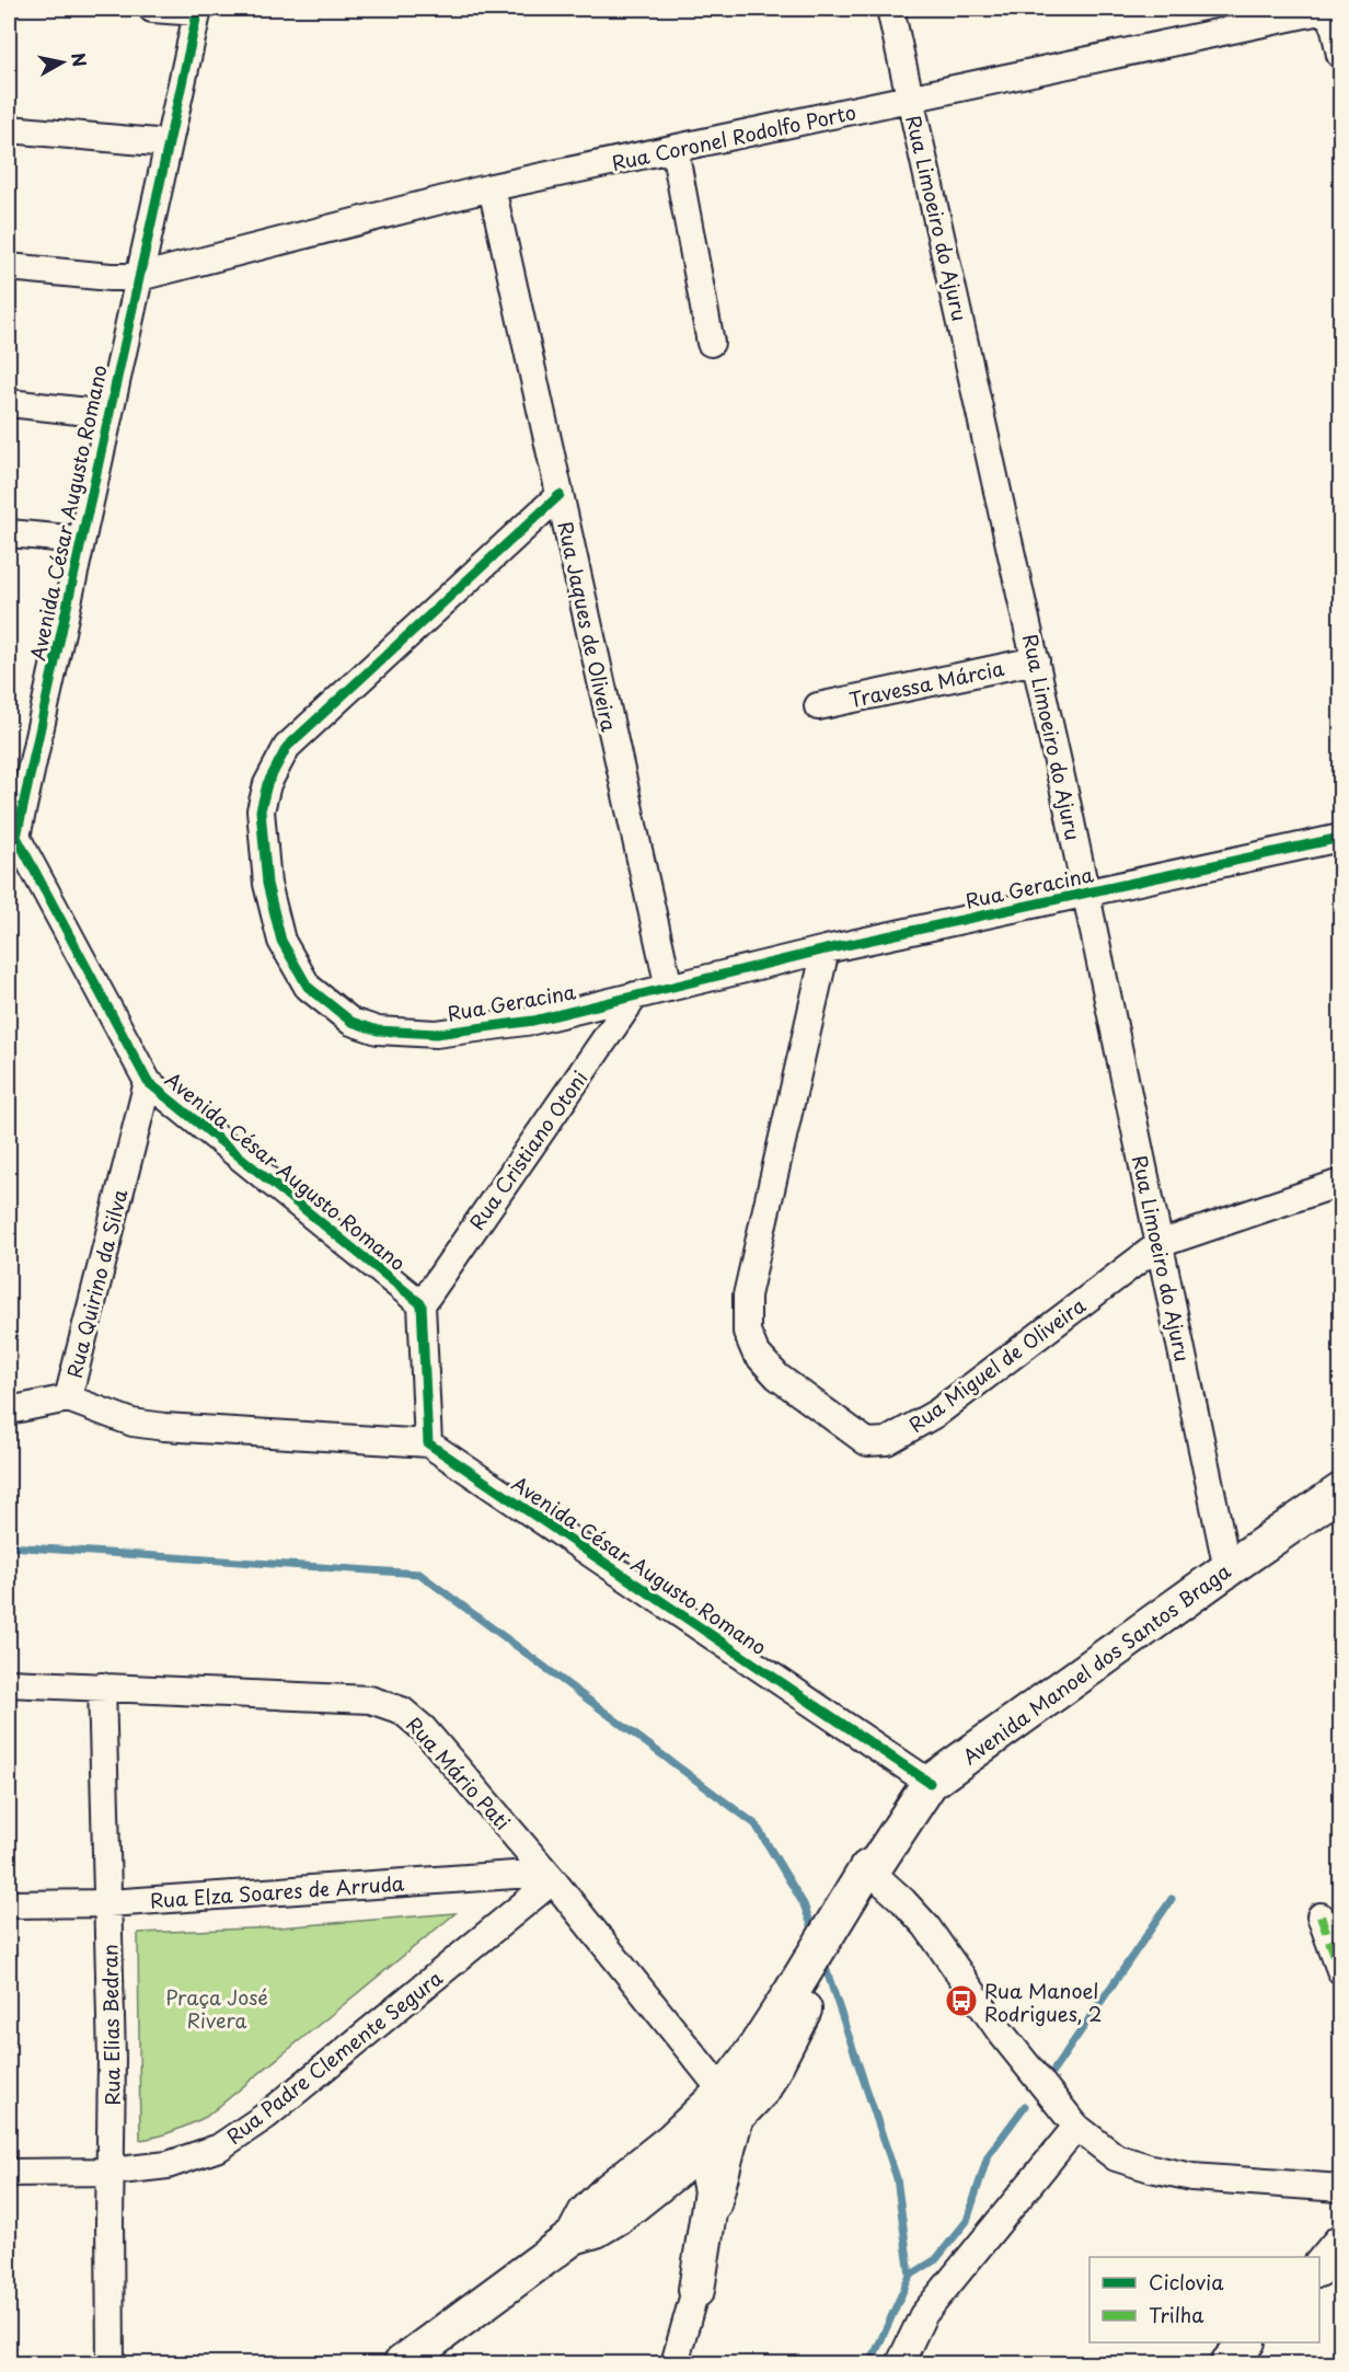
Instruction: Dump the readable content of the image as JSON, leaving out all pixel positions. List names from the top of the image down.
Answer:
{
  "streets": {
    "street": [
      "Rua Coronel Rodolfo Porto",
      "Rua Limoeiro do Ajuru",
      "Avenida César Augusto Romano",
      "Rua Jaques de Oliveira",
      "Travessa Márcia",
      "Rua Geracina",
      "Rua Cristiano Otoni",
      "Rua Quirino da Silva",
      "Rua Miguel de Oliveira",
      "Avenida Manoel dos Santos Braga",
      "Rua Mário Pati",
      "Rua Elza Soares de Arruda",
      "Rua Elias Bedran",
      "Rua Padre Clemente Segura"
    ]
  },
  "crossings": [
    ["Rua Coronel Rodolfo Porto", "Rua Limoeiro do Ajuru"],
    ["Rua Coronel Rodolfo Porto", "Avenida César Augusto Romano"],
    ["Rua Coronel Rodolfo Porto", "Rua Jaques de Oliveira"],
    ["Rua Limoeiro do Ajuru", "Travessa Márcia"],
    ["Rua Limoeiro do Ajuru", "Rua Geracina"],
    ["Rua Limoeiro do Ajuru", "Rua Miguel de Oliveira"],
    ["Rua Limoeiro do Ajuru", "Avenida Manoel dos Santos Braga"],
    ["Avenida César Augusto Romano", "Rua Cristiano Otoni"],
    ["Avenida César Augusto Romano", "Rua Quirino da Silva"],
    ["Avenida César Augusto Romano", "Avenida Manoel dos Santos Braga"],
    ["Rua Jaques de Oliveira", "Rua Geracina"],
    ["Rua Geracina", "Rua Cristiano Otoni"],
    ["Rua Geracina", "Rua Miguel de Oliveira"],
    ["Avenida Manoel dos Santos Braga", "Rua Mário Pati"],
    ["Rua Mário Pati", "Rua Elza Soares de Arruda"],
    ["Rua Mário Pati", "Rua Elias Bedran"],
    ["Rua Mário Pati", "Rua Padre Clemente Segura"],
    ["Rua Elza Soares de Arruda", "Rua Elias Bedran"],
    ["Rua Elza Soares de Arruda", "Rua Padre Clemente Segura"],
    ["Rua Elias Bedran", "Rua Padre Clemente Segura"]
  ],
  "parks": ["Praça José Rivera"],
  "places": {
    "bus stop": ["Rua Manoel Rodrigues, 2"]
  },
  "legend": ["Ciclovia", "Trilha"],
  "north": "right"
}
